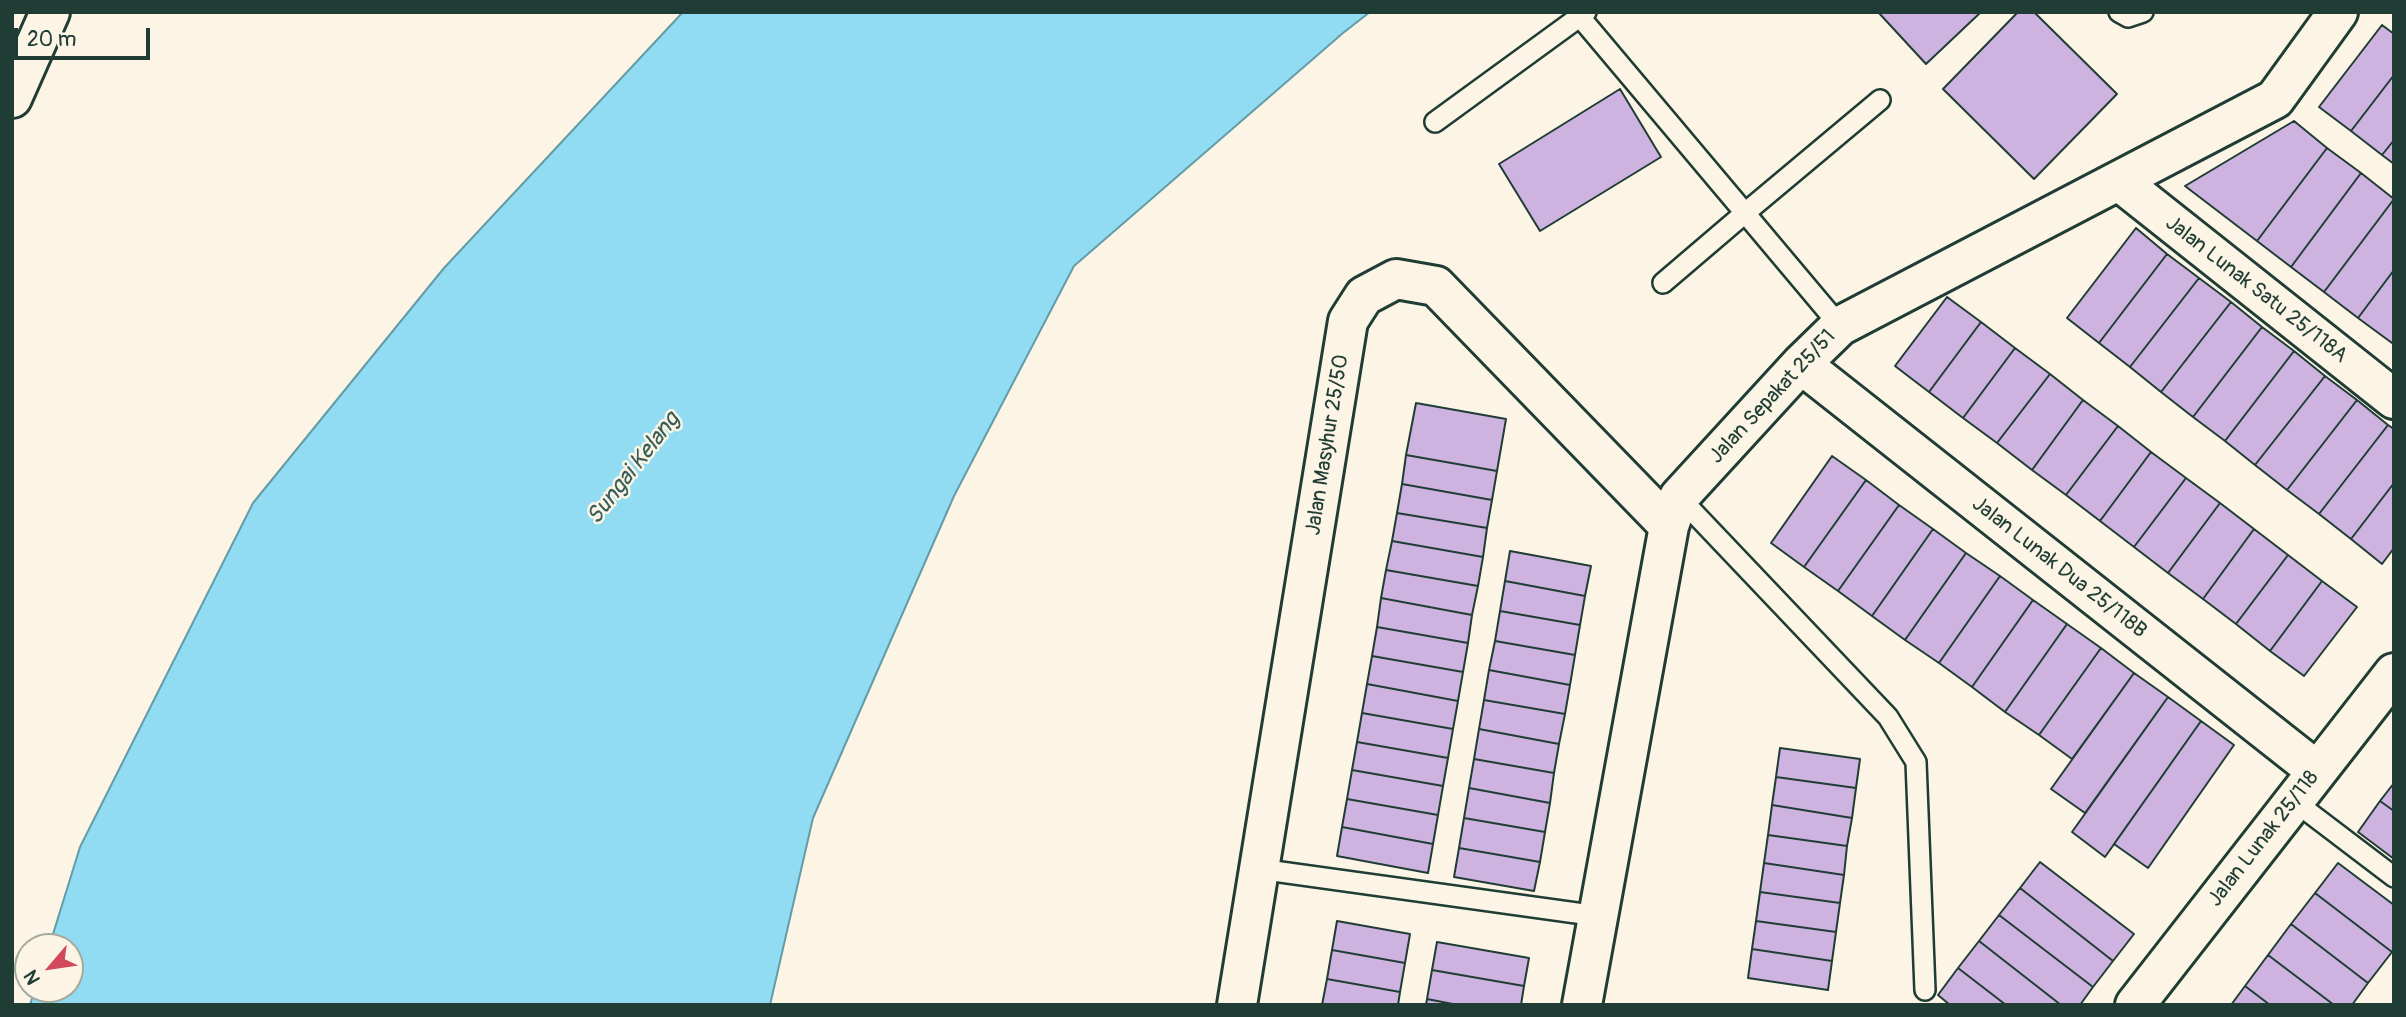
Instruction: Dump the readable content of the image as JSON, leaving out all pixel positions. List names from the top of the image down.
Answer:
{
  "streets": {
    "street": [
      "Jalan Lunak Satu 25/118A",
      "Jalan Sepakat 25/51",
      "Jalan Masyhur 25/50",
      "Jalan Lunak Dua 25/118B",
      "Jalan Lunak 25/118"
    ]
  },
  "crossings": [
    ["Jalan Lunak Satu 25/118A", "Jalan Sepakat 25/51"],
    ["Jalan Sepakat 25/51", "Jalan Masyhur 25/50"],
    ["Jalan Sepakat 25/51", "Jalan Lunak Dua 25/118B"],
    ["Jalan Lunak Dua 25/118B", "Jalan Lunak 25/118"]
  ],
  "water": ["Sungai Kelang"],
  "scale_bar": "20 m",
  "north": "bottom left"
}
